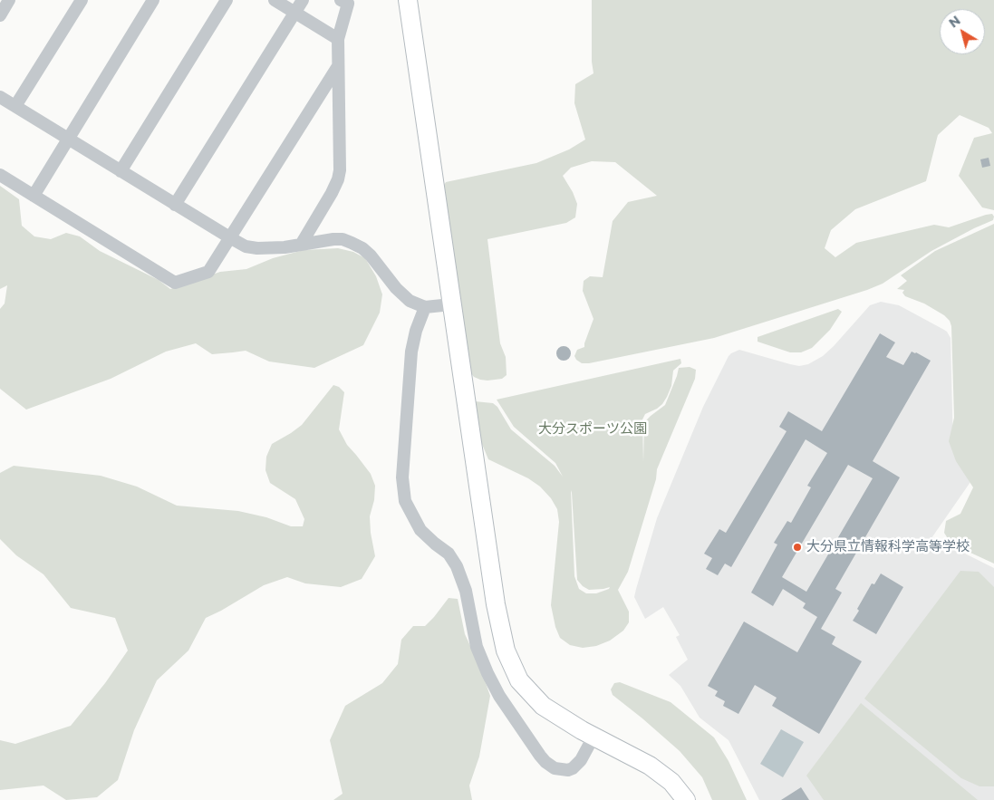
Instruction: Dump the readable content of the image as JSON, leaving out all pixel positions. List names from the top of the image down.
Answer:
{
  "parks": ["大分スポーツ公園"],
  "places": ["大分県立情報科学高等学校"],
  "north": "top left"
}
